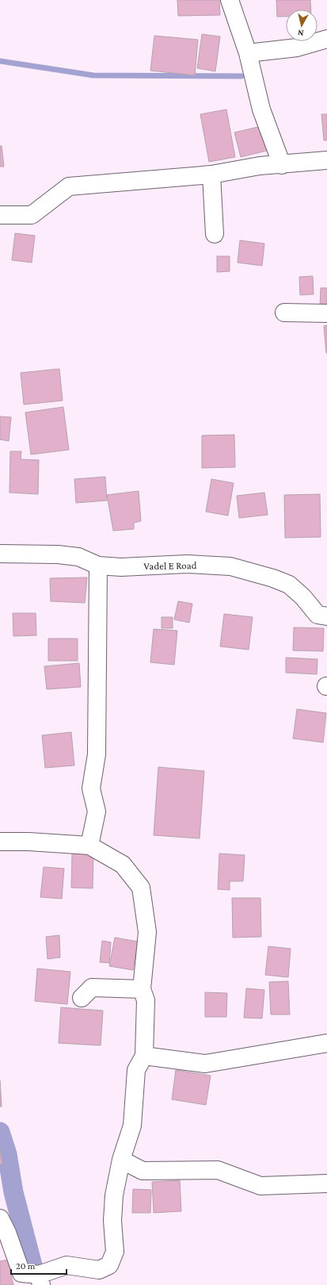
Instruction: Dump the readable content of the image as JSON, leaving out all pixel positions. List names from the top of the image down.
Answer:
{
  "streets": {
    "street": ["Vadel E Road"]
  },
  "scale_bar": "20 m",
  "north": "bottom"
}
